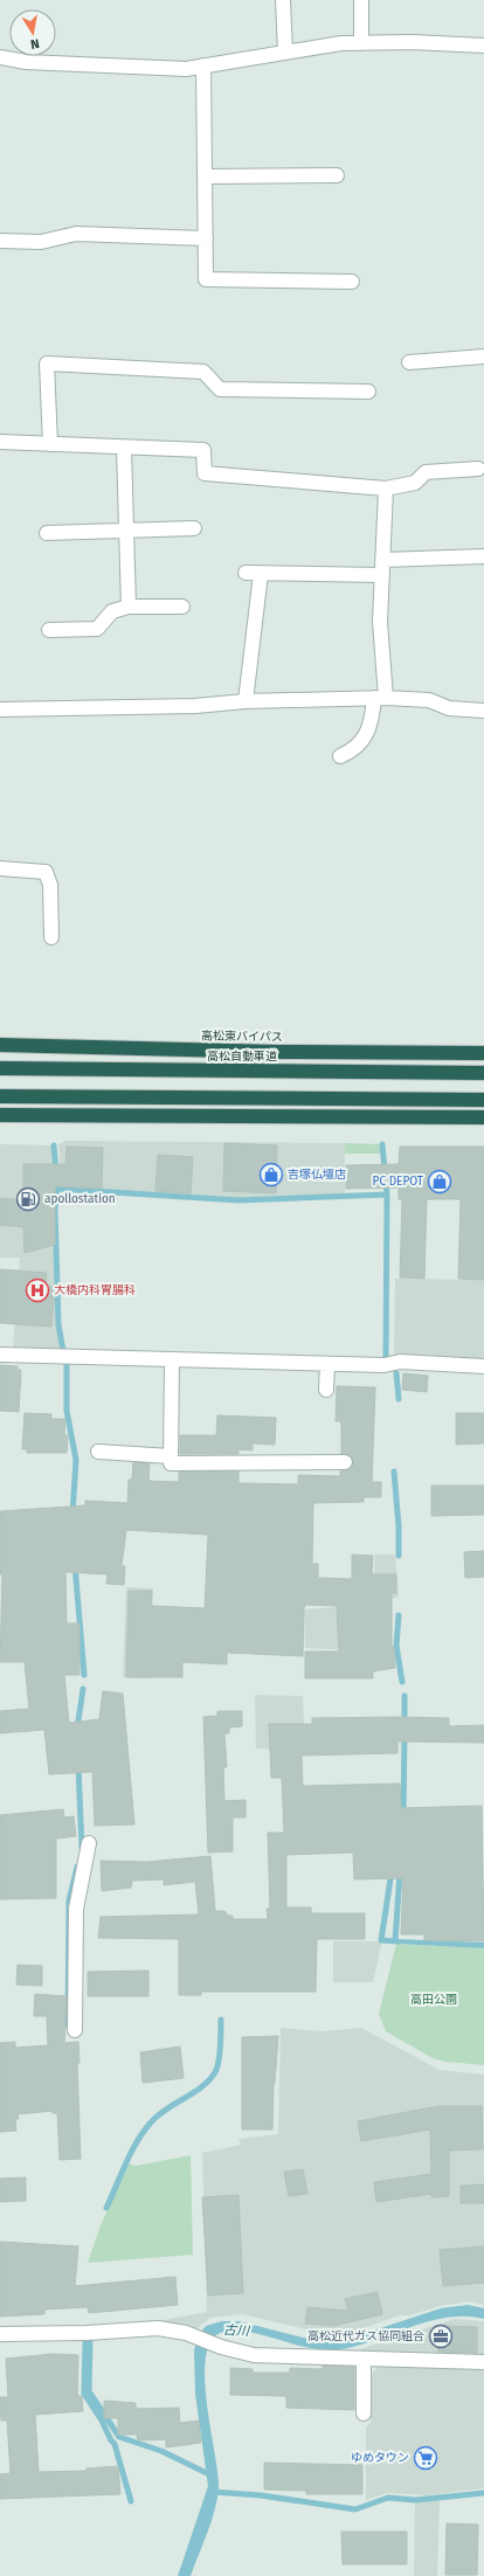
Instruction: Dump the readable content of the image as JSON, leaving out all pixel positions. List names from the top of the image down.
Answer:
{
  "streets": {
    "highway": ["高松東バイパス", "高松自動車道"]
  },
  "water": ["古川"],
  "parks": ["高田公園"],
  "places": {
    "shop": ["吉塚仏壇店", "PC DEPOT"],
    "fuel station": ["apollostation"],
    "hospital": ["大橋内科胃腸科"],
    "office": ["高松近代ガス協同組合"],
    "supermarket": ["ゆめタウン"]
  },
  "north": "bottom"
}
